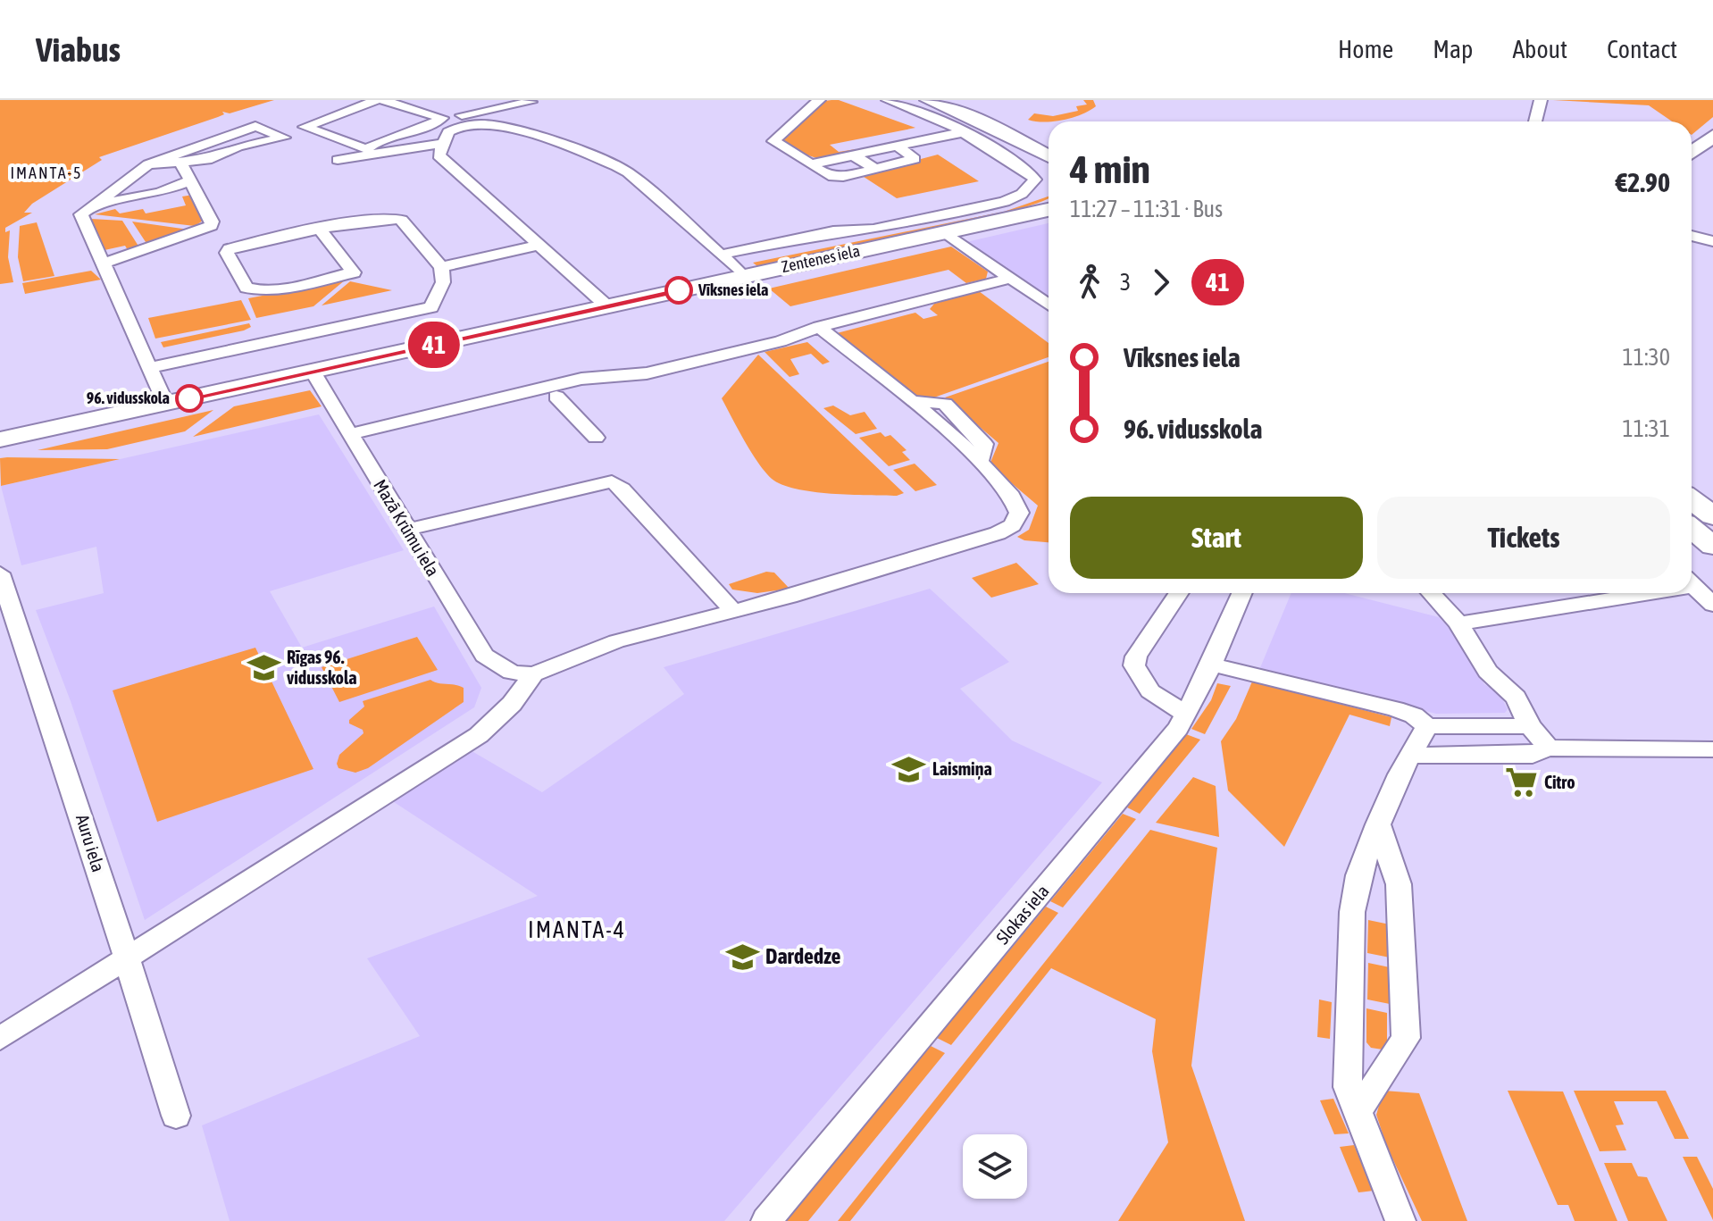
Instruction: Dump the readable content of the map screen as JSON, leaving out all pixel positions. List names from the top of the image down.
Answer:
{
  "streets": {
    "street": [
      "Zentenes iela",
      "Mazā Krūmu iela",
      "Auru iela",
      "Slokas iela"
    ]
  },
  "crossings": [
    ["Zentenes iela", "Mazā Krūmu iela"]
  ],
  "districts": ["IMANTA-5", "IMANTA-4"],
  "places": {
    "other": ["Vīksnes iela", "96. vidusskola"],
    "school or university": ["Rīgas 96. vidusskola", "Laismiņa", "Dardedze"],
    "supermarket": ["Citro"]
  },
  "lines": ["bus line 41"],
  "page": {
    "header": "Viabus",
    "nav": [
      "Home",
      "Map",
      "About",
      "Contact"
    ],
    "on_map": "41",
    "heading": ["4 min", "11:27 – 11:31 · Bus", "€2.90"],
    "legs": ["3", "41"],
    "list": [
      {
        "name": "Vīksnes iela",
        "value": "11:30"
      },
      {
        "name": "96. vidusskola",
        "value": "11:31"
      }
    ],
    "buttons": ["Start", "Tickets"]
  }
}
